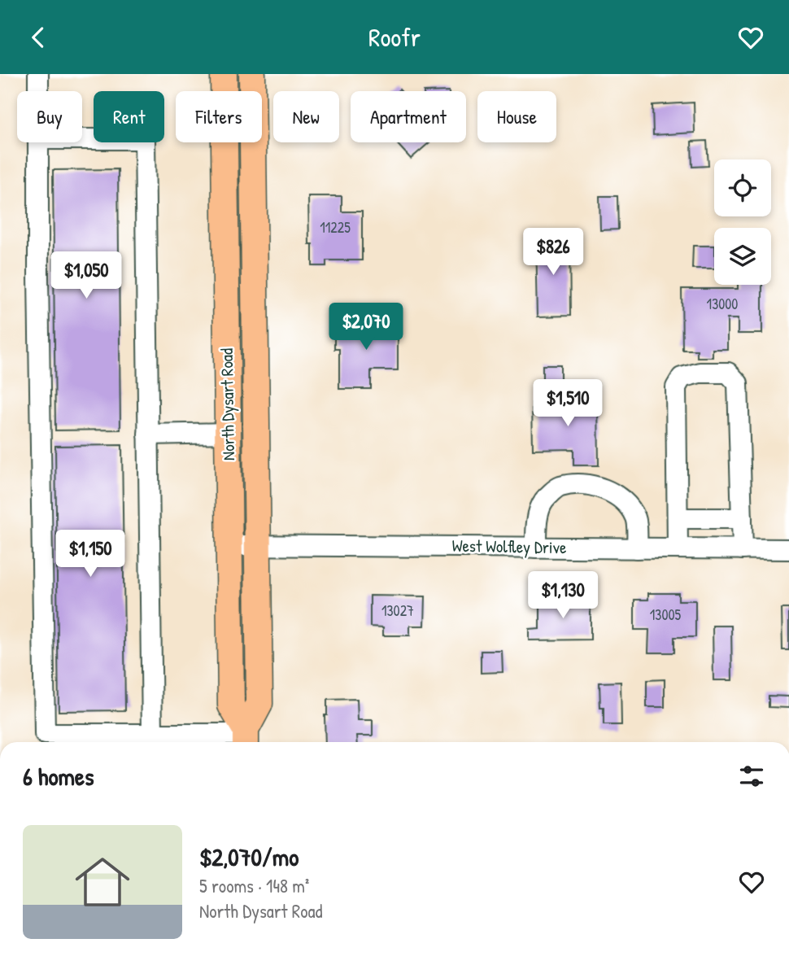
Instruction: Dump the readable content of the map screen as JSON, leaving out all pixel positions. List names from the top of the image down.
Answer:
{
  "streets": {
    "main road": ["North Dysart Road"],
    "street": ["West Wolfley Drive"]
  },
  "crossings": [
    ["North Dysart Road", "West Wolfley Drive"]
  ],
  "house_numbers": [
    "11225",
    "13000",
    "13027",
    "13005"
  ],
  "page": {
    "header": "Roofr",
    "chip": [
      "Buy",
      "Rent",
      "Filters",
      "New",
      "Apartment",
      "House"
    ],
    "price": [
      "$826",
      "$1,050",
      "$2,070",
      "$1,510",
      "$1,150",
      "$1,130"
    ],
    "heading": "6 homes",
    "list": [
      {
        "name": "$2,070/mo",
        "note": "5 rooms · 148 m² · North Dysart Road"
      }
    ]
  }
}
